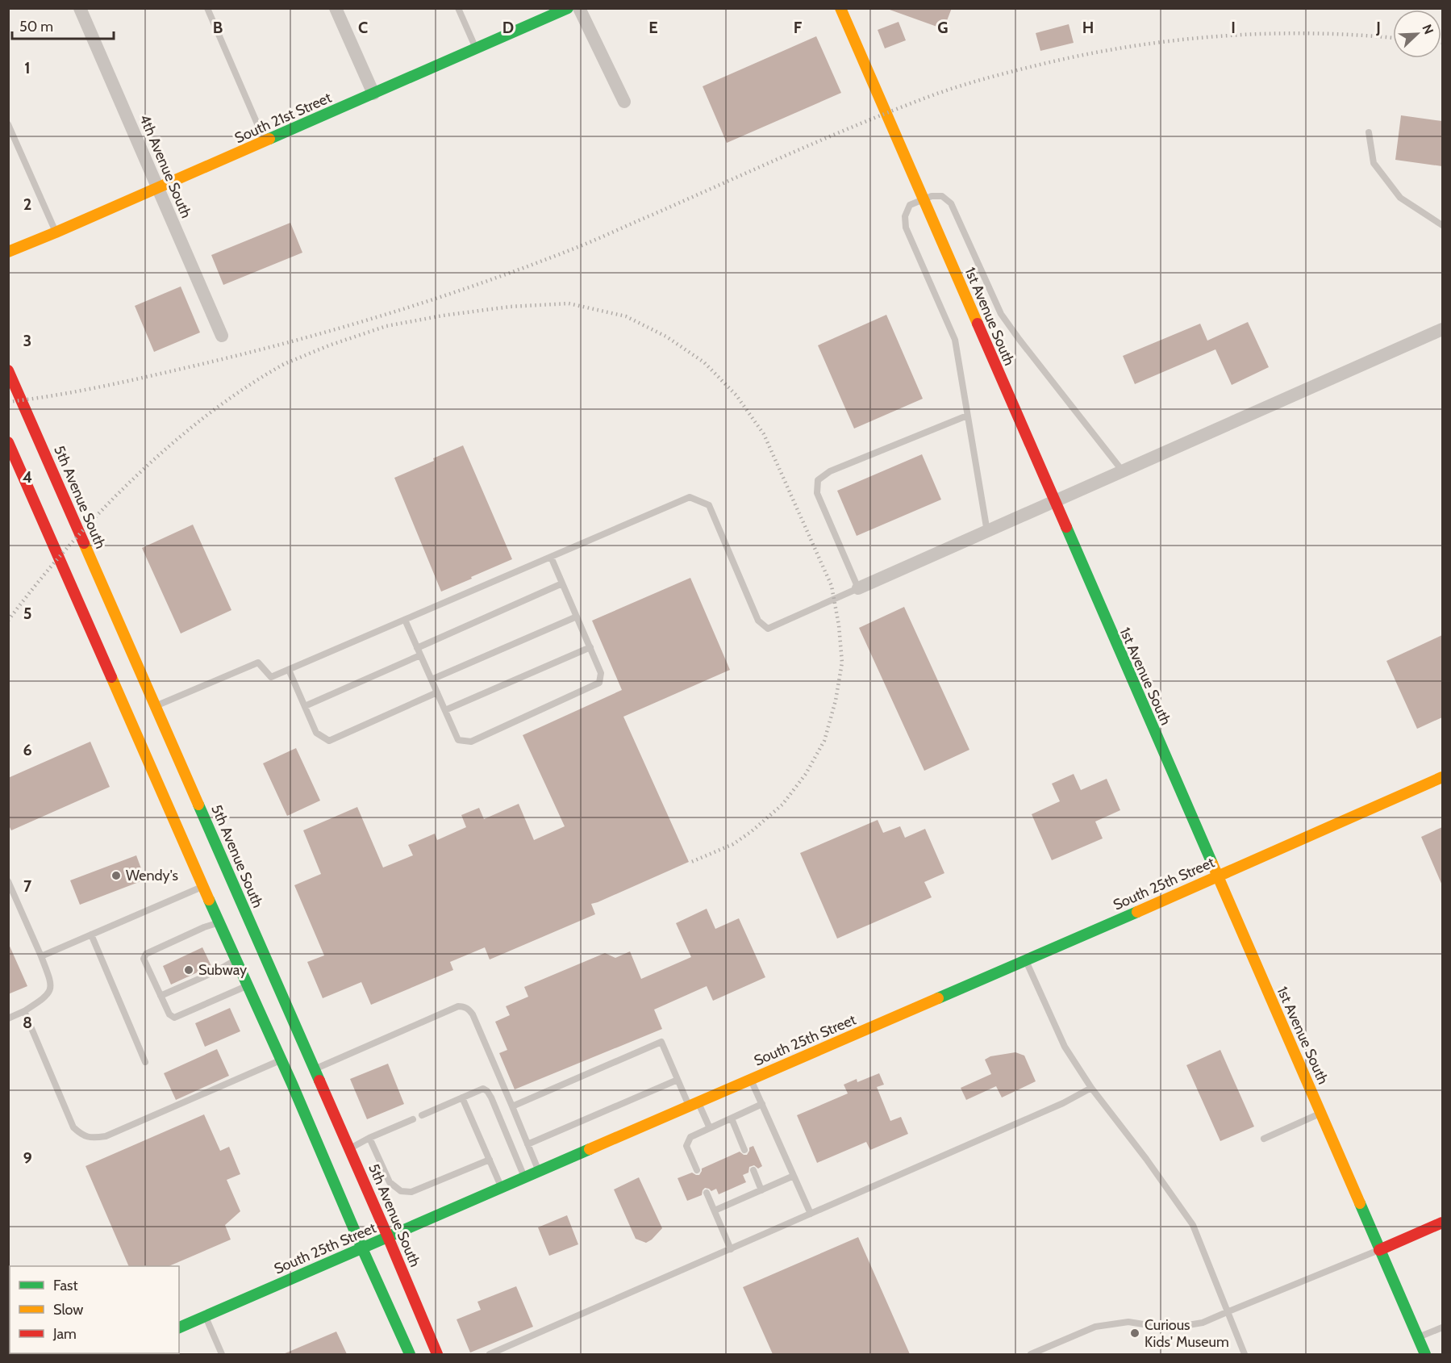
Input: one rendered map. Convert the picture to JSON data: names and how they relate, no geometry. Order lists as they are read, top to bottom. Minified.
{"streets":{"main road":["South 21st Street","1st Avenue South","5th Avenue South","South 25th Street"],"street":["4th Avenue South"]},"crossings":[["South 21st Street","4th Avenue South"],["1st Avenue South","South 25th Street"],["5th Avenue South","South 25th Street"]],"places":["Wendy's","Subway","Curious Kids' Museum"],"legend":["Fast","Slow","Jam"],"scale_bar":"50 m","north":"top right","grid":{"columns":["B","C","D","E","F","G","H","I","J"],"rows":["1","2","3","4","5","6","7","8","9"]}}
